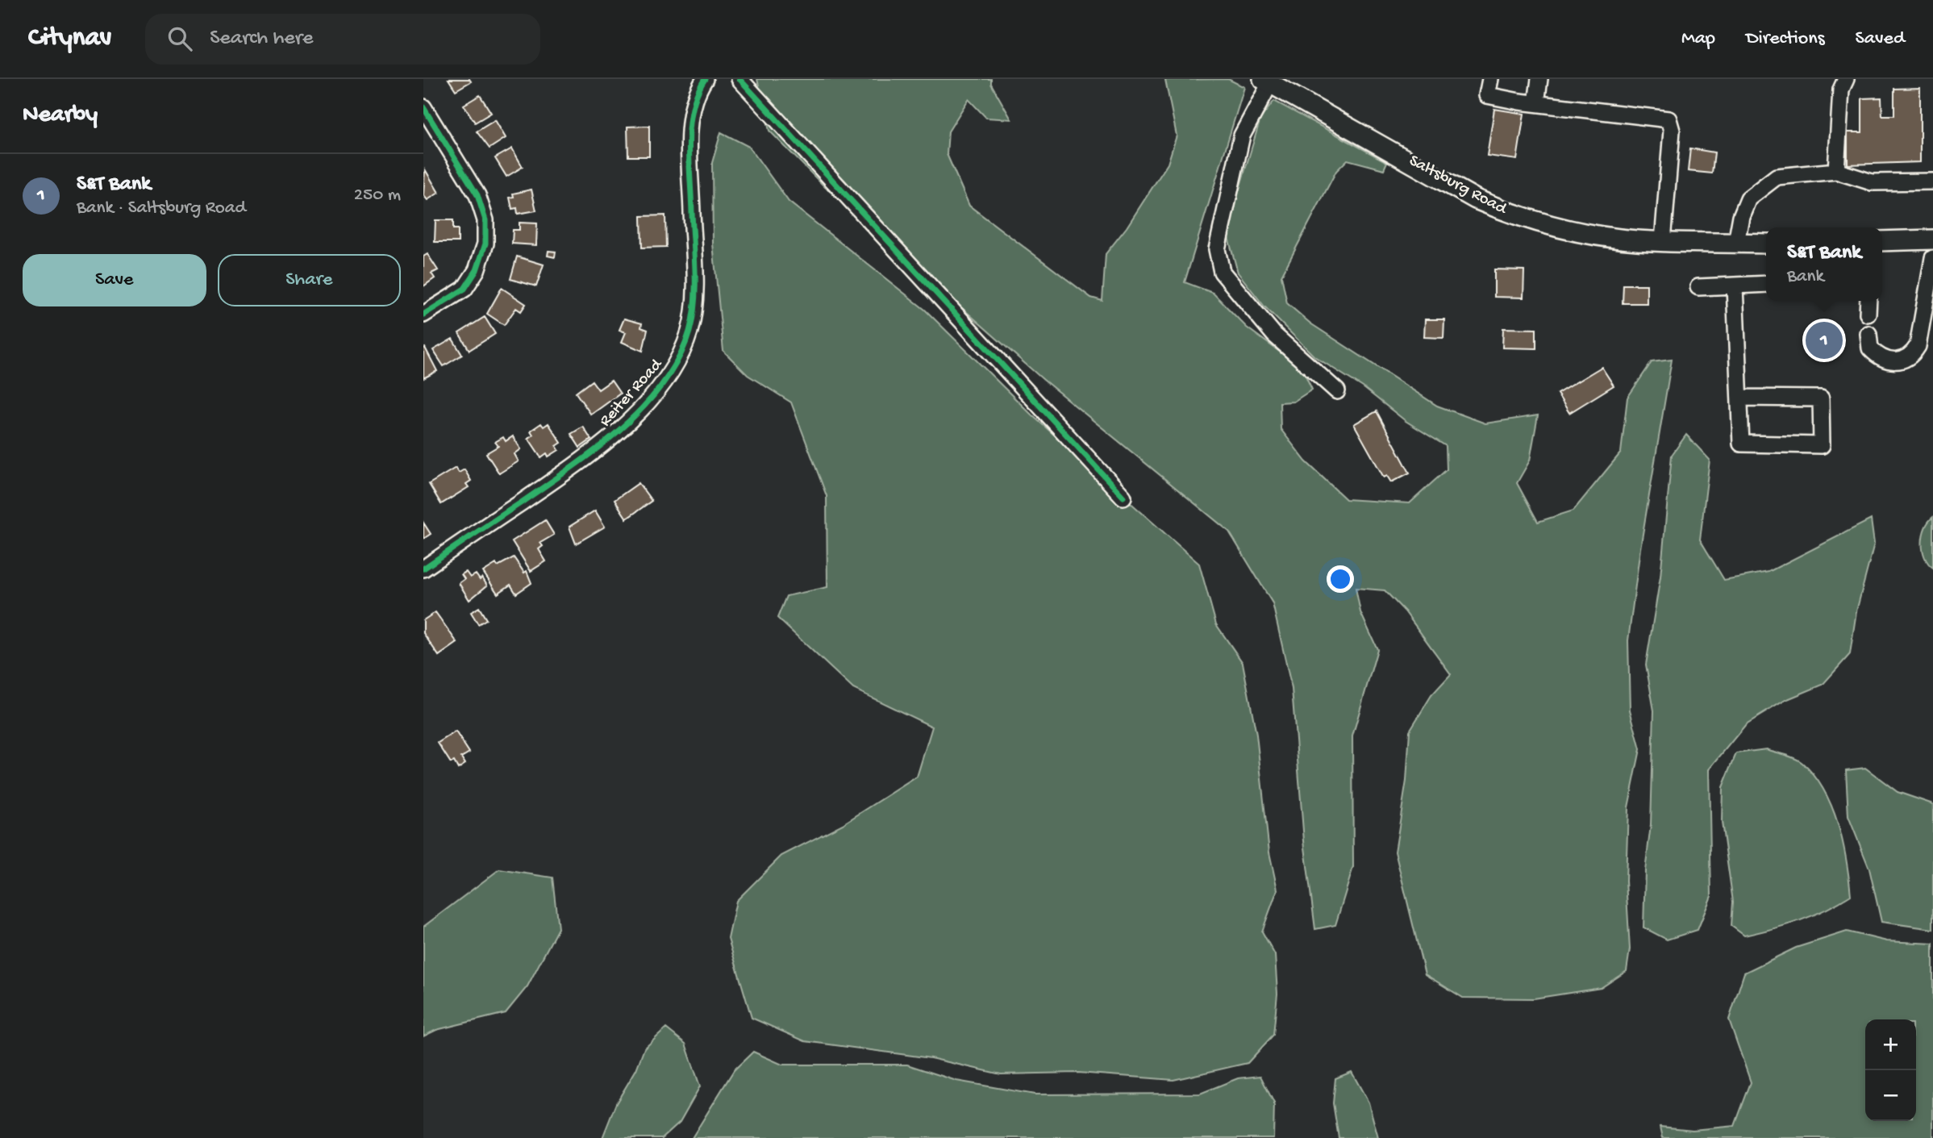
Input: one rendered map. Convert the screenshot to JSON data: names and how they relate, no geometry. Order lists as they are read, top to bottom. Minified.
{"streets":{"main road":["Saltsburg Road"],"street":["Reiter Road"]},"page":{"header":"Citynav","search":"Search here","nav":["Map","Directions","Saved"],"heading":"Nearby","list":[{"mark":"1","name":"S&T Bank","note":"Bank · Saltsburg Road","value":"250 m"}],"popup":["S&T Bank","Bank"],"buttons":["Save","Share"],"pins":"1","map_buttons":["+","−"]}}
